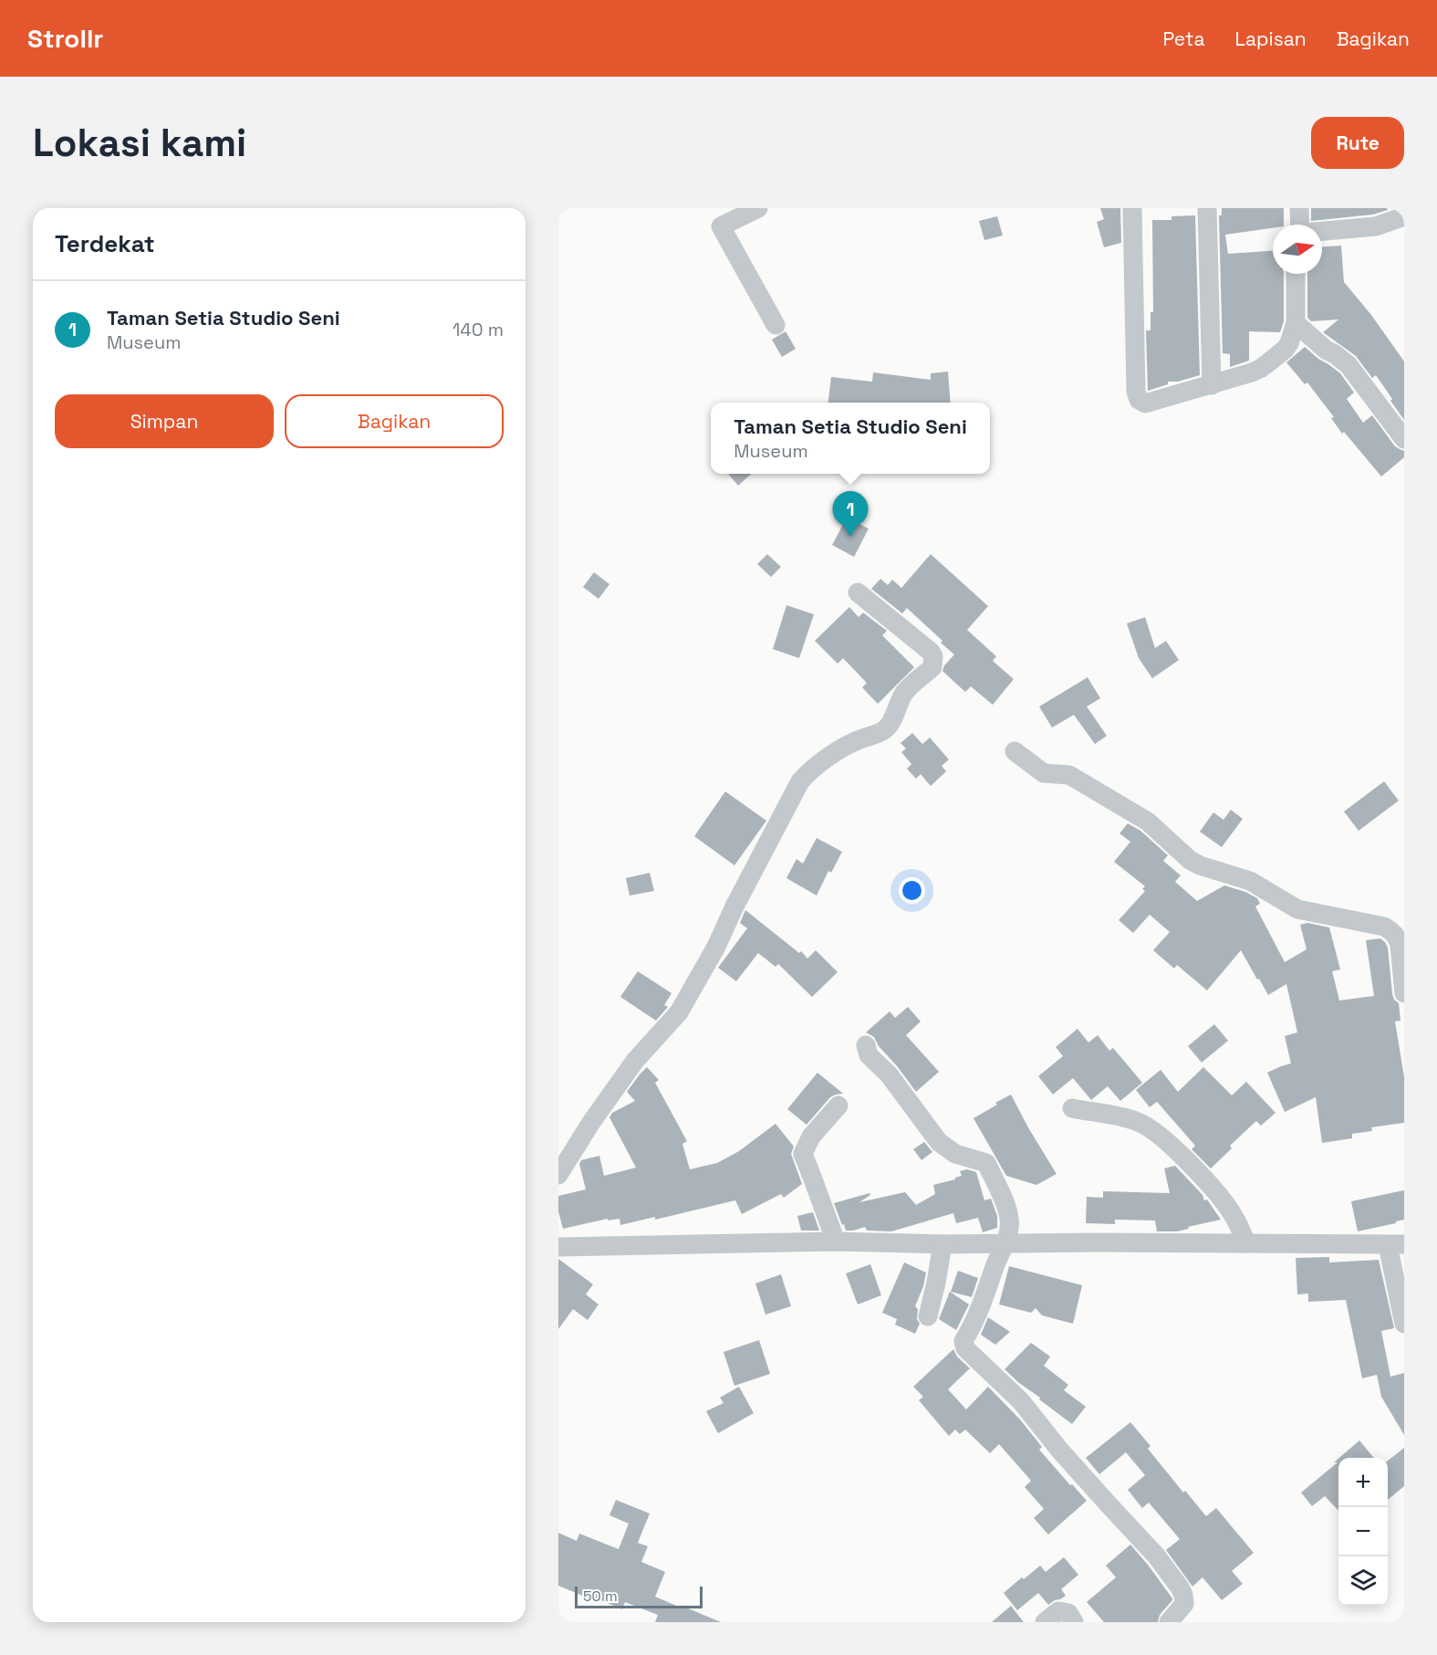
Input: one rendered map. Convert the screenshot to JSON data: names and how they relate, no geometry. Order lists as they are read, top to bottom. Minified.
{"scale_bar":"50 m","north":"right","page":{"header":"Strollr","nav":["Peta","Lapisan","Bagikan"],"buttons":["Rute",["Simpan","Bagikan"]],"title":"Lokasi kami","heading":"Terdekat","list":[{"mark":"1","name":"Taman Setia Studio Seni","note":"Museum","value":"140 m"}],"popup":["Taman Setia Studio Seni","Museum"],"pins":"1","map_buttons":["+","−"],"scale":"50 m"}}
